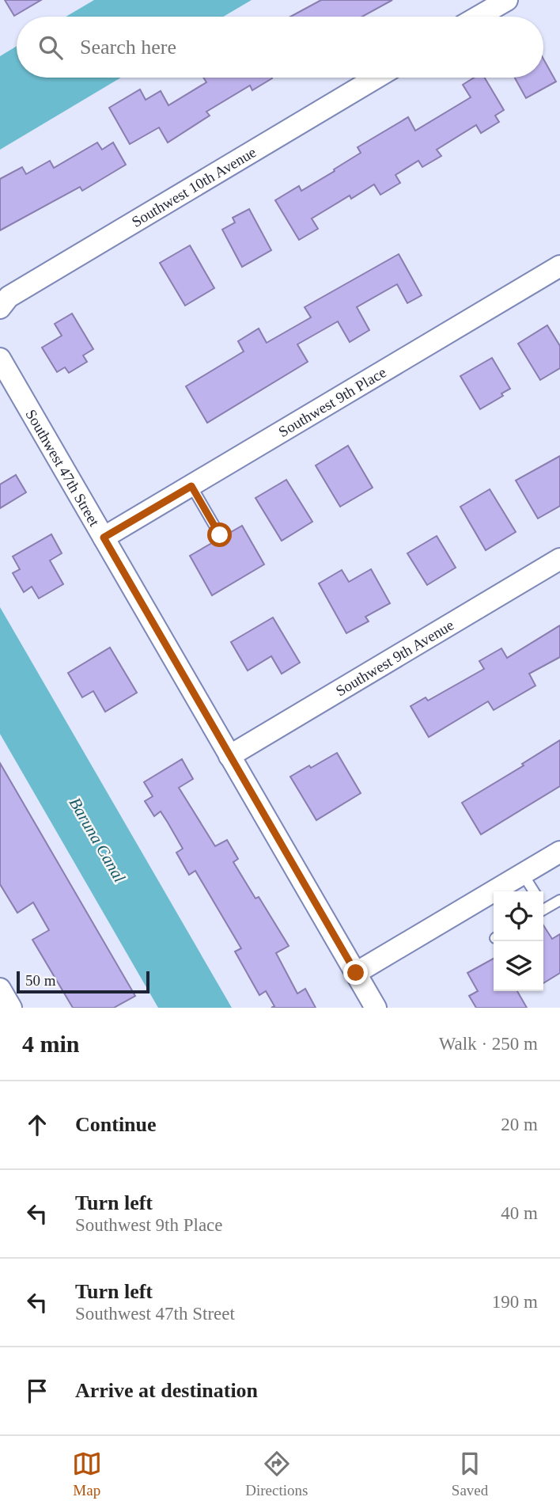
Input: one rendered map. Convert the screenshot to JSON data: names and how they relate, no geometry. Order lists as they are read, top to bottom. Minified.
{"streets":{"street":["Southwest 10th Avenue","Southwest 9th Place","Southwest 47th Street","Southwest 9th Avenue"]},"crossings":[["Southwest 9th Place","Southwest 47th Street"],["Southwest 47th Street","Southwest 9th Avenue"]],"water":["Baruna Canal"],"scale_bar":"50 m","page":{"search":"Search here","scale":"50 m","heading":["4 min","Walk · 250 m"],"list":[["Continue","20 m"],["Turn left","Southwest 9th Place","40 m"],["Turn left","Southwest 47th Street","190 m"],"Arrive at destination"],"nav":["Map","Directions","Saved"]}}
